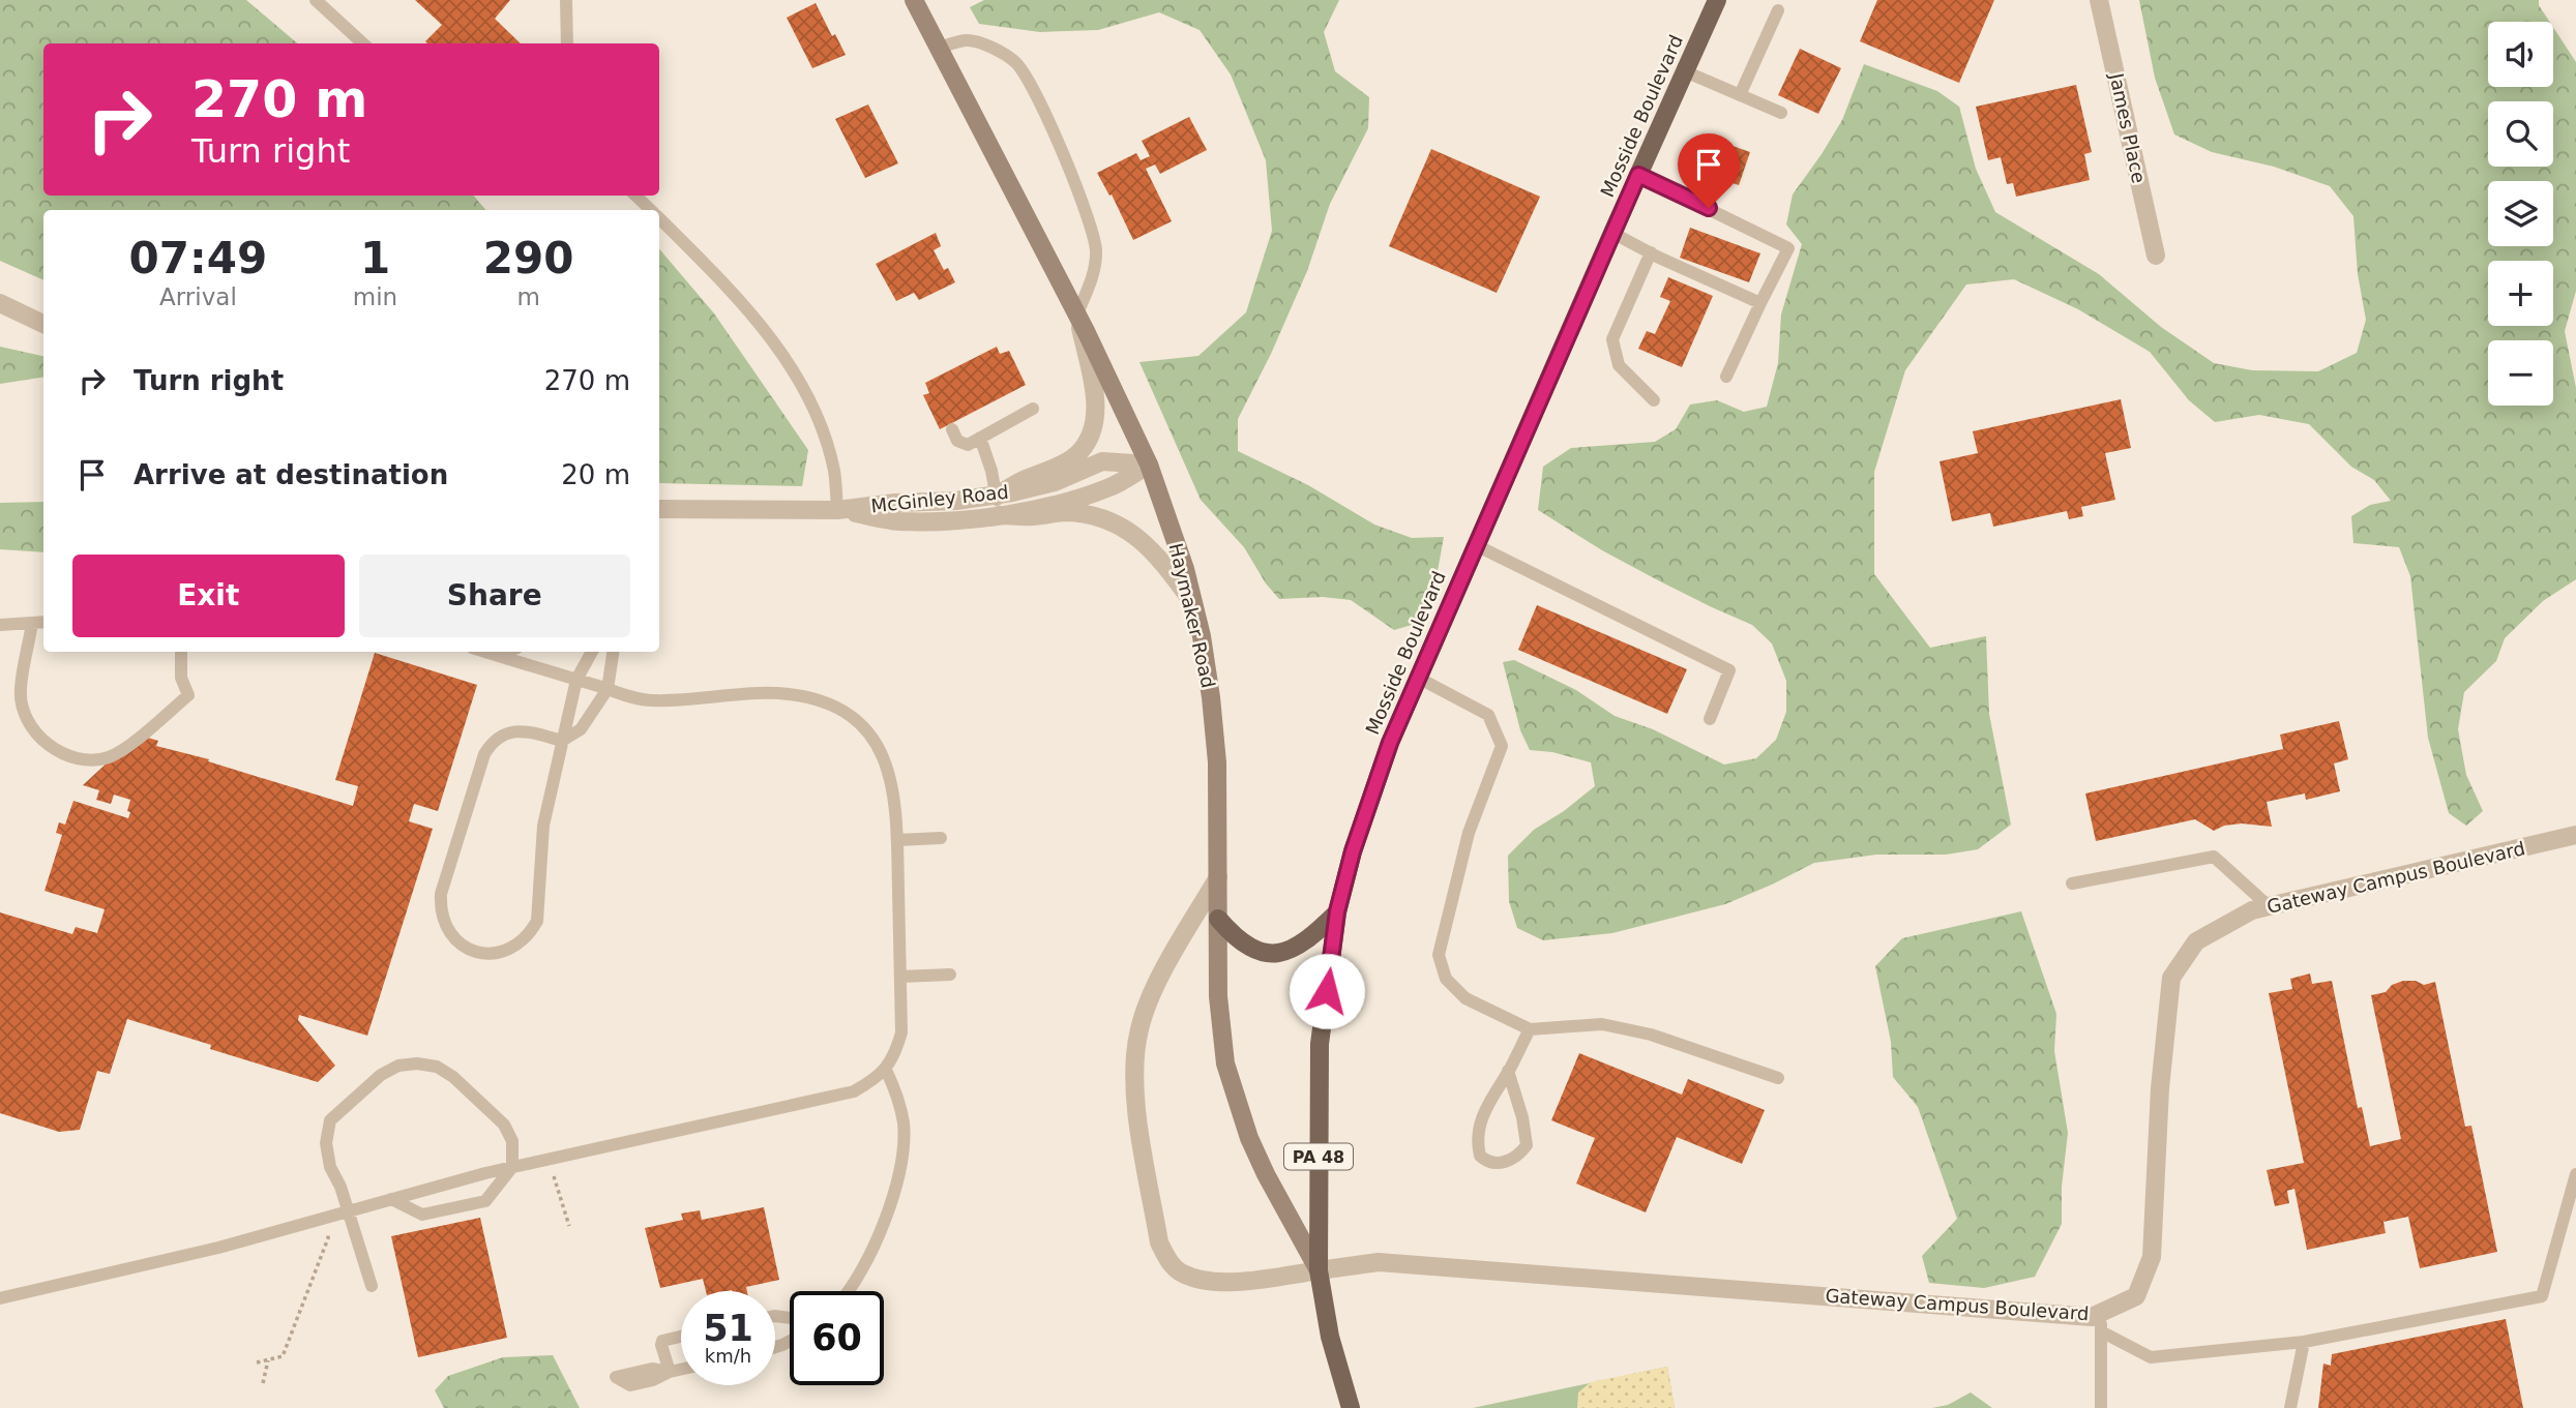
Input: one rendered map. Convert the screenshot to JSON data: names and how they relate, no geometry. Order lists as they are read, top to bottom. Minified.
{"streets":{"main road":["Mosside Boulevard","Haymaker Road","PA 48"],"street":["James Place","McGinley Road","Gateway Campus Boulevard"]},"crossings":[["Mosside Boulevard","Haymaker Road"],["Mosside Boulevard","Gateway Campus Boulevard"],["McGinley Road","Haymaker Road"],["Haymaker Road","Gateway Campus Boulevard"]],"page":{"map_buttons":["+","−"],"turn":["270 m","Turn right"],"eta":["07:49","Arrival","1","min","290","m"],"list":[{"name":"Turn right","value":"270 m"},{"name":"Arrive at destination","value":"20 m"}],"buttons":["Exit","Share"],"speed":"51 km/h","limit":"60"}}
